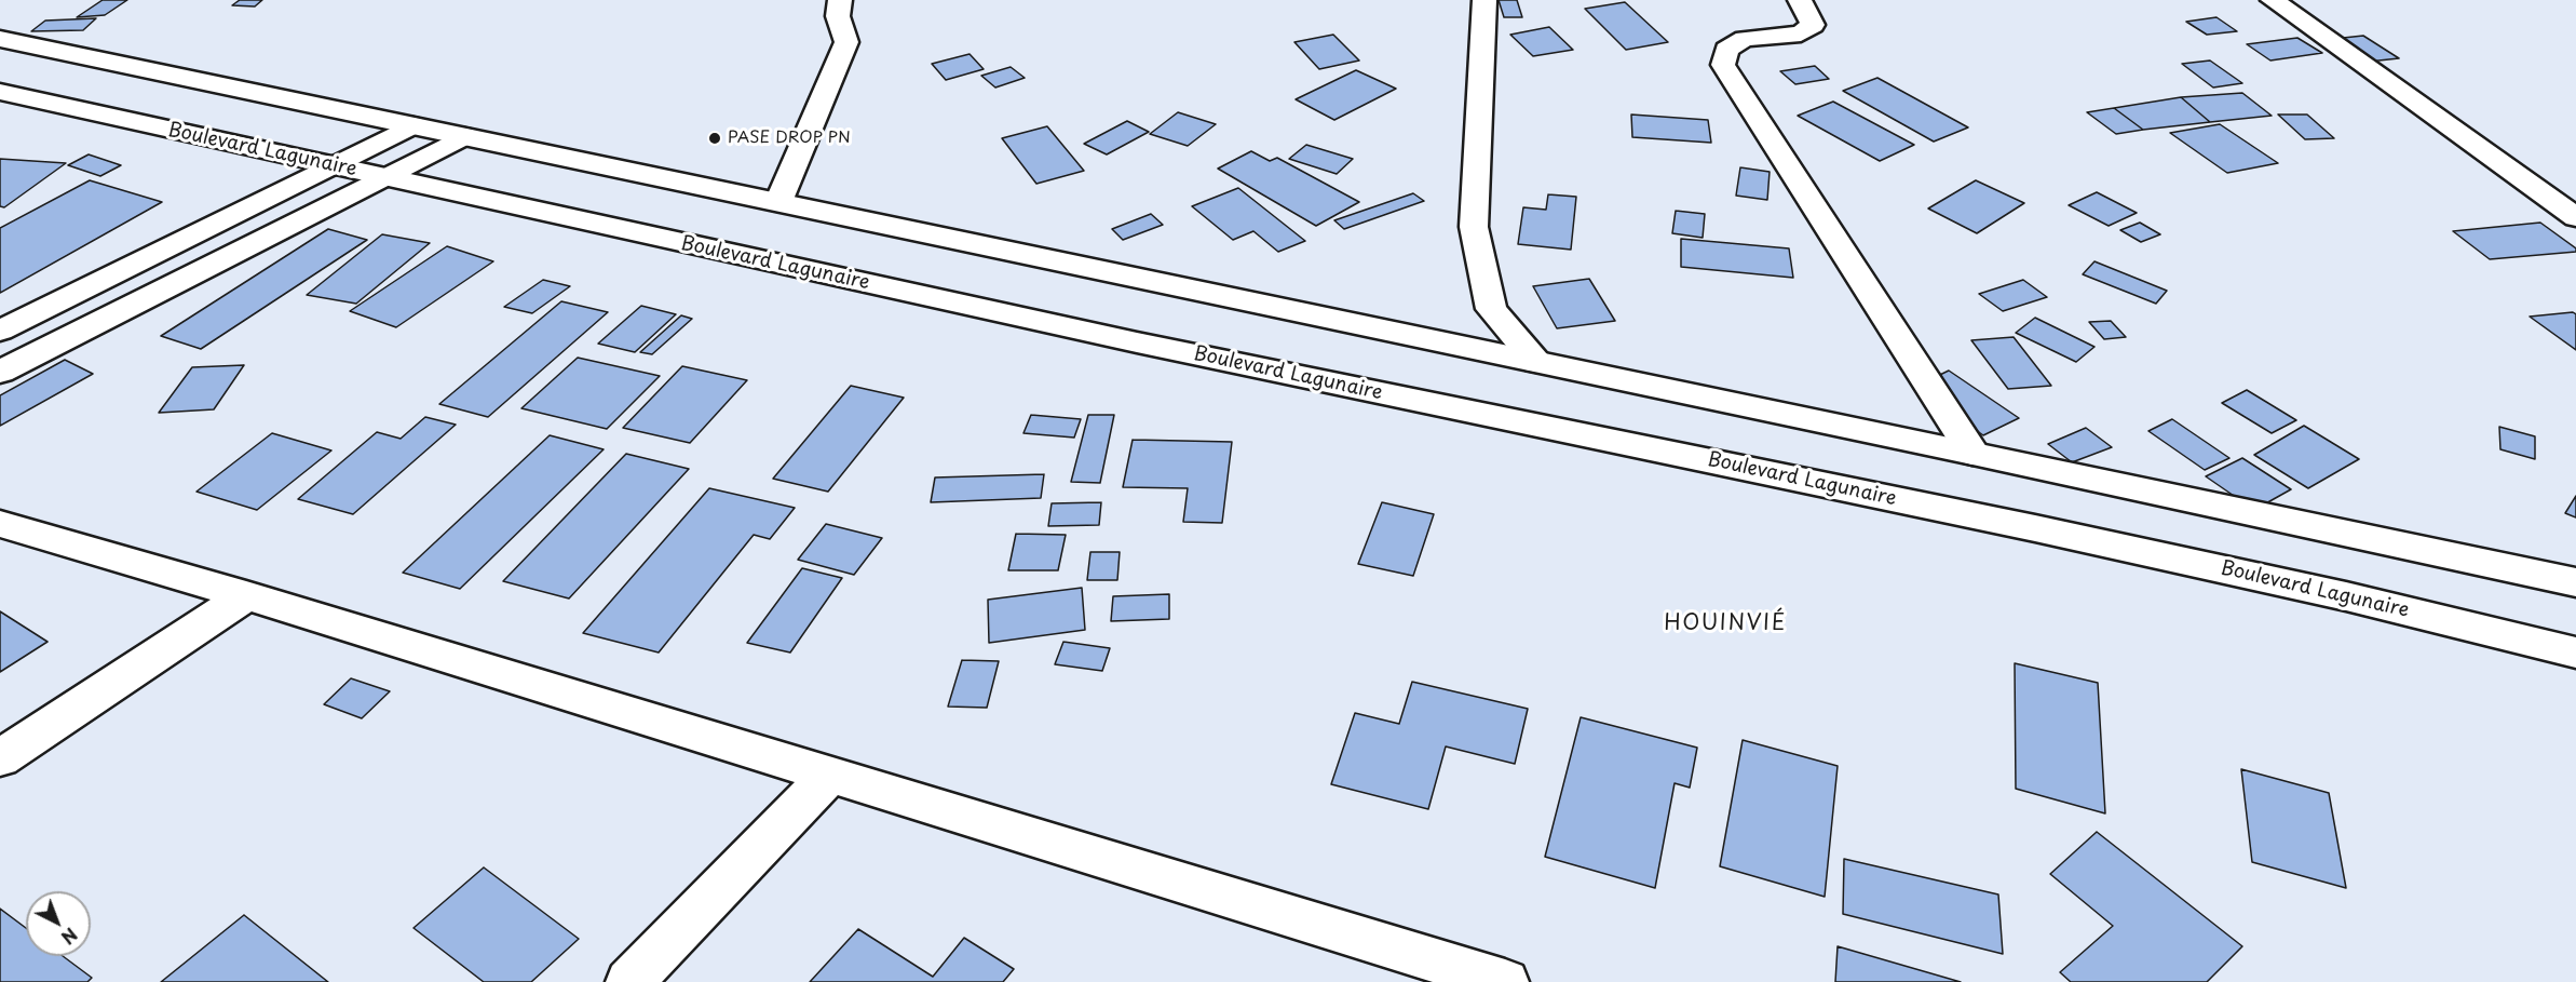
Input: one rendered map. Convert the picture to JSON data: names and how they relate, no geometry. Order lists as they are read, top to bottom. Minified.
{"streets":{"main road":["Boulevard Lagunaire"]},"districts":["HOUINVIÉ"],"places":["PASE DROP PN"],"north":"bottom right"}
